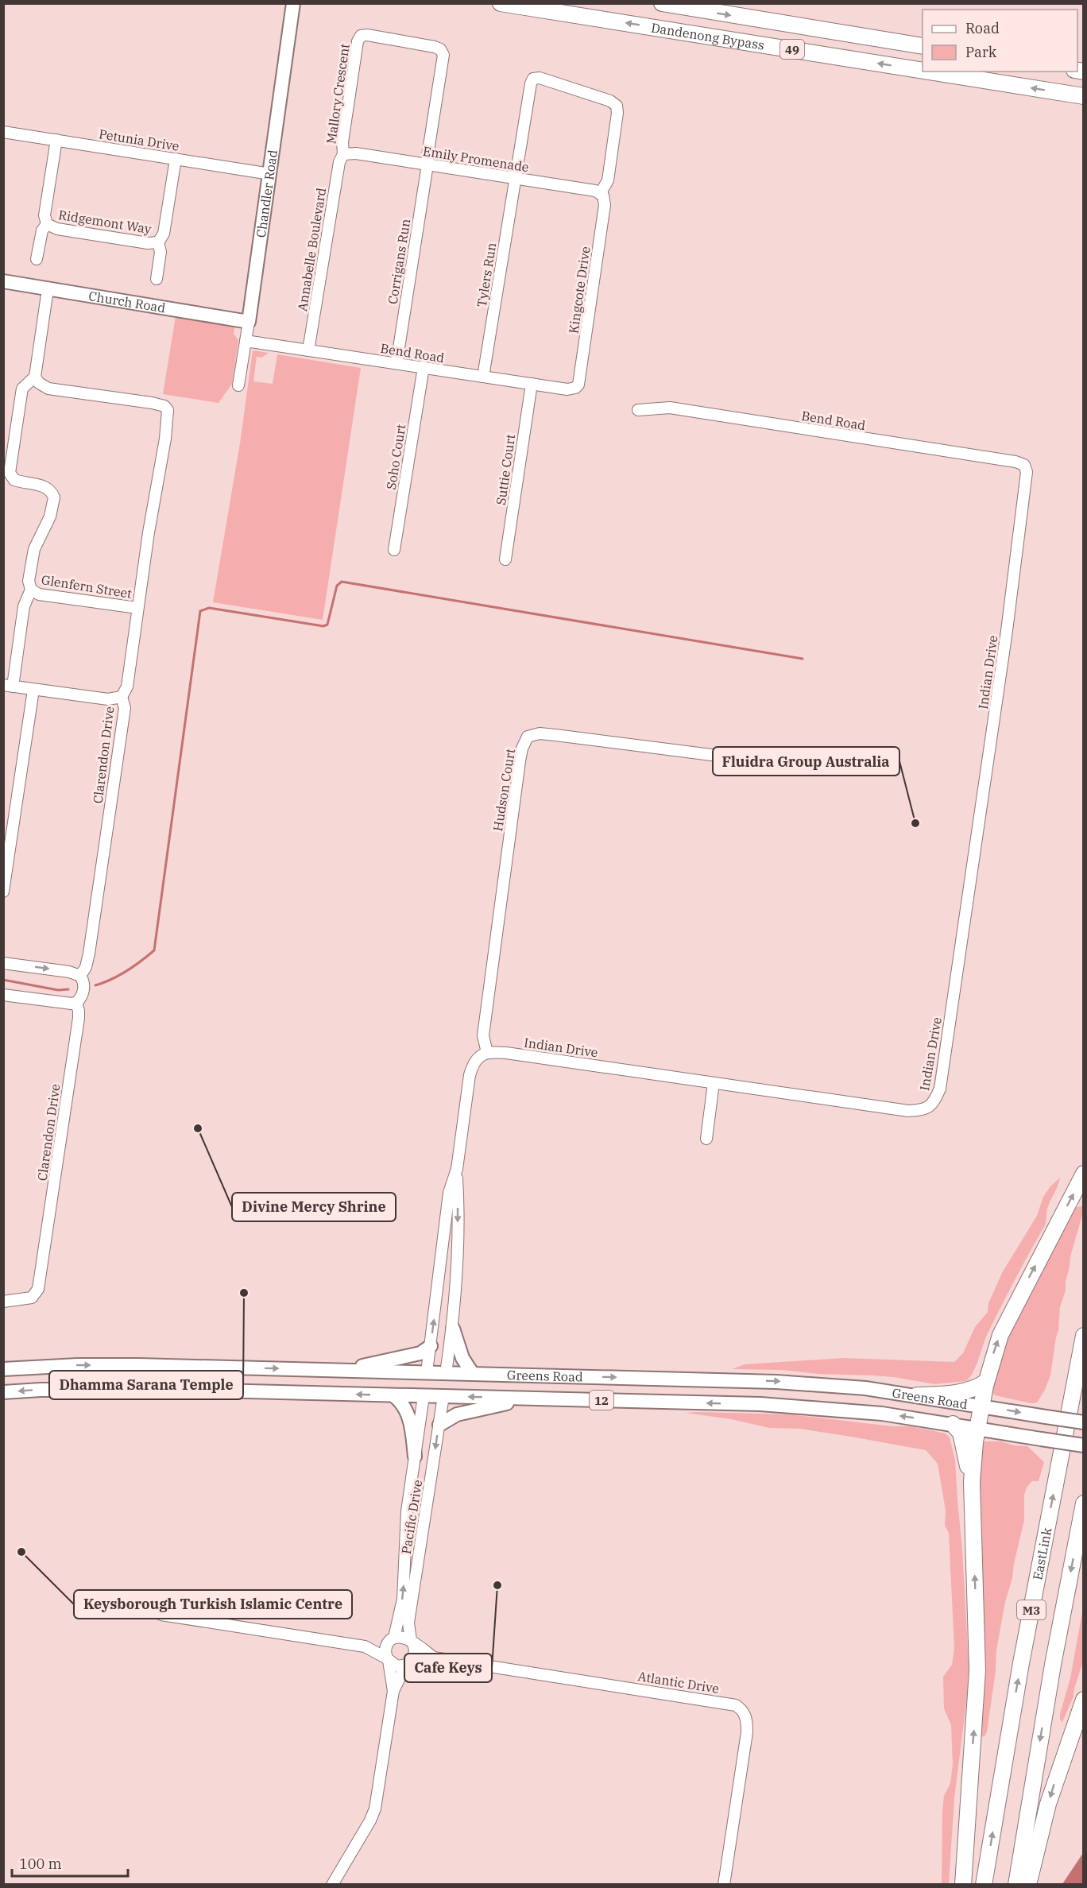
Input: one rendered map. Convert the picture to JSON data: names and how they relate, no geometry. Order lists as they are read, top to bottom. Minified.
{"streets":{"highway":["Dandenong Bypass","49","EastLink","M3"],"main road":["Chandler Road","Church Road","Greens Road","12"],"street":["Mallory Crescent","Petunia Drive","Emily Promenade","Ridgemont Way","Annabelle Boulevard","Corrigans Run","Tylers Run","Kingcote Drive","Bend Road","Soho Court","Suttie Court","Glenfern Street","Indian Drive","Clarendon Drive","Hudson Court","Pacific Drive","Atlantic Drive"]},"crossings":[["Mallory Crescent","Emily Promenade"],["Mallory Crescent","Annabelle Boulevard"],["Mallory Crescent","Corrigans Run"],["Petunia Drive","Chandler Road"],["Emily Promenade","Annabelle Boulevard"],["Emily Promenade","Corrigans Run"],["Emily Promenade","Tylers Run"],["Emily Promenade","Kingcote Drive"],["Chandler Road","Church Road"],["Chandler Road","Bend Road"],["Annabelle Boulevard","Bend Road"],["Corrigans Run","Bend Road"],["Tylers Run","Kingcote Drive"],["Tylers Run","Bend Road"],["Kingcote Drive","Bend Road"],["Bend Road","Soho Court"],["Bend Road","Suttie Court"],["Bend Road","Indian Drive"],["Glenfern Street","Clarendon Drive"],["Indian Drive","Hudson Court"],["Greens Road","Pacific Drive"],["Pacific Drive","Atlantic Drive"]],"places":["Fluidra Group Australia","Divine Mercy Shrine","Dhamma Sarana Temple","Keysborough Turkish Islamic Centre","Cafe Keys"],"legend":["Road","Park"],"scale_bar":"100 m"}
